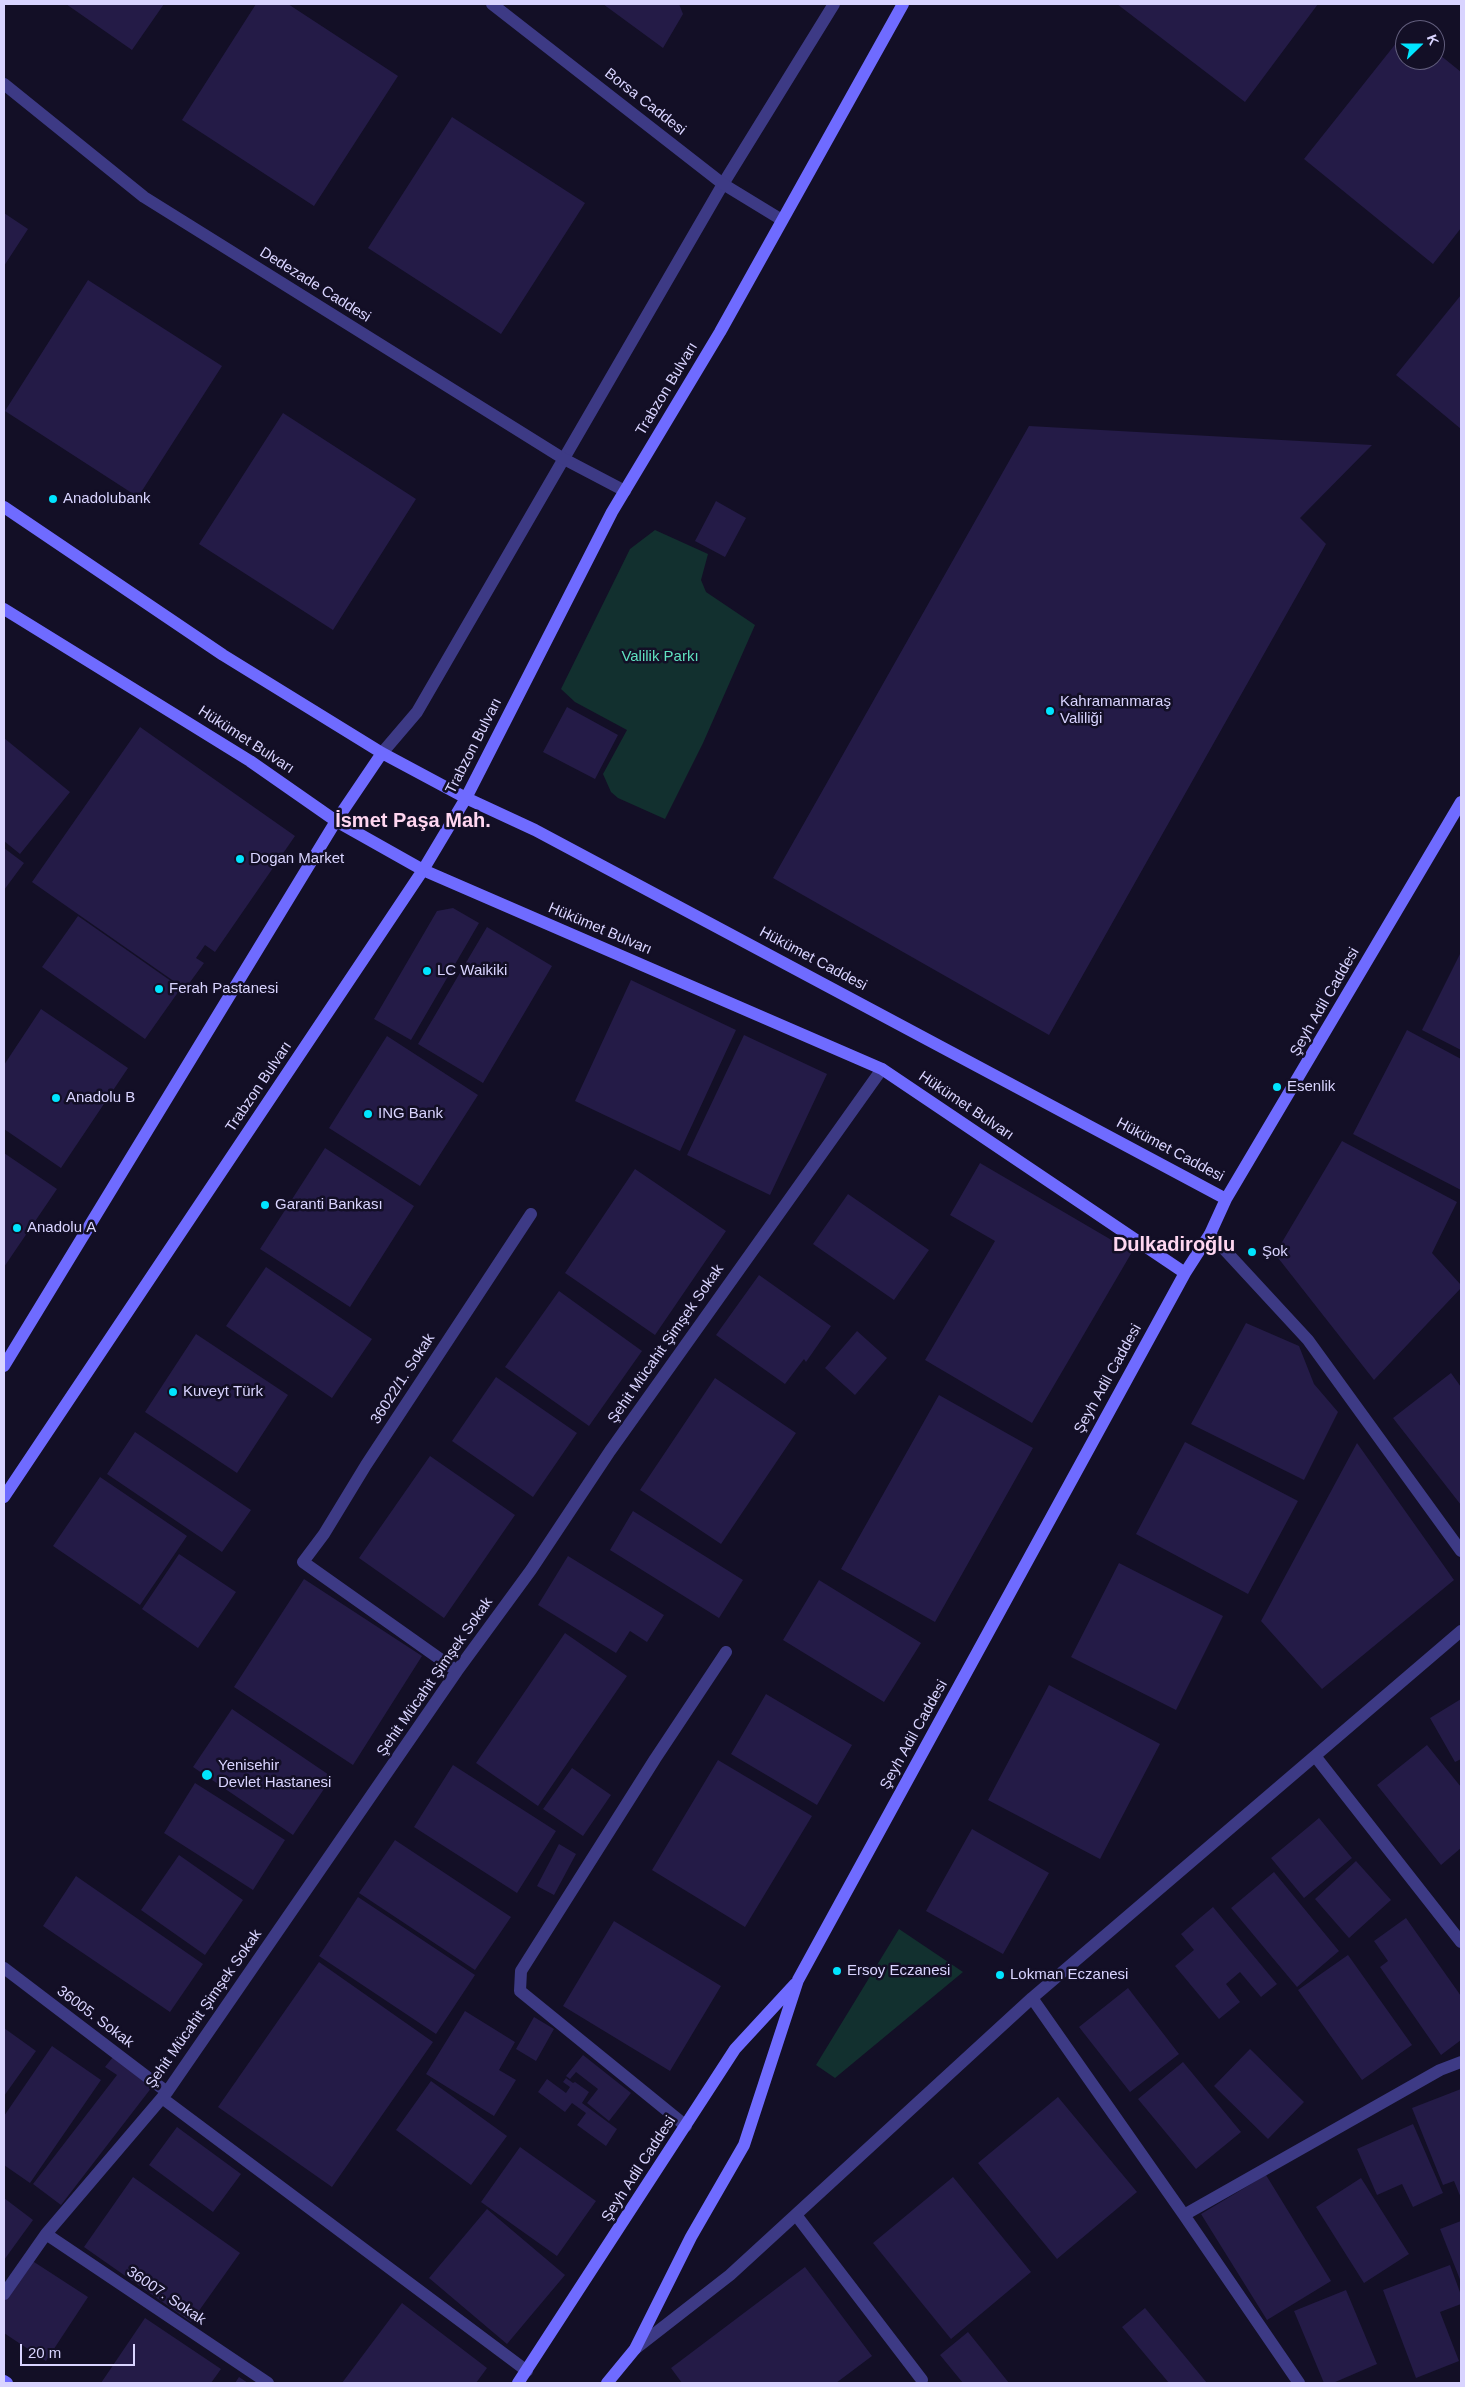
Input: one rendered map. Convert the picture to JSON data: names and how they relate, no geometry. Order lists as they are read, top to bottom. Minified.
{"streets":{"main road":["Trabzon Bulvarı","Hükümet Bulvarı","Hükümet Caddesi","Şeyh Adil Caddesi"],"street":["Borsa Caddesi","Dedezade Caddesi","Şehit Mücahit Şimşek Sokak","36022/1. Sokak","36005. Sokak","36007. Sokak"]},"crossings":[["Borsa Caddesi","Trabzon Bulvarı"],["Dedezade Caddesi","Trabzon Bulvarı"],["Trabzon Bulvarı","Hükümet Bulvarı"],["Trabzon Bulvarı","Hükümet Caddesi"],["Hükümet Bulvarı","Şeyh Adil Caddesi"],["Hükümet Bulvarı","Şehit Mücahit Şimşek Sokak"],["Hükümet Caddesi","Şeyh Adil Caddesi"],["Şeyh Adil Caddesi","36005. Sokak"],["Şehit Mücahit Şimşek Sokak","36022/1. Sokak"],["Şehit Mücahit Şimşek Sokak","36005. Sokak"],["Şehit Mücahit Şimşek Sokak","36007. Sokak"]],"districts":["İsmet Paşa Mah.","Dulkadiroğlu"],"parks":["Valilik Parkı"],"places":["Anadolubank","Kahramanmaraş Valiliği","Dogan Market","LC Waikiki","Ferah Pastanesi","Esenlik","Anadolu B","ING Bank","Garanti Bankası","Anadolu A","Şok","Kuveyt Türk","Yenisehir Devlet Hastanesi","Ersoy Eczanesi","Lokman Eczanesi"],"scale_bar":"20 m","north":"right"}
